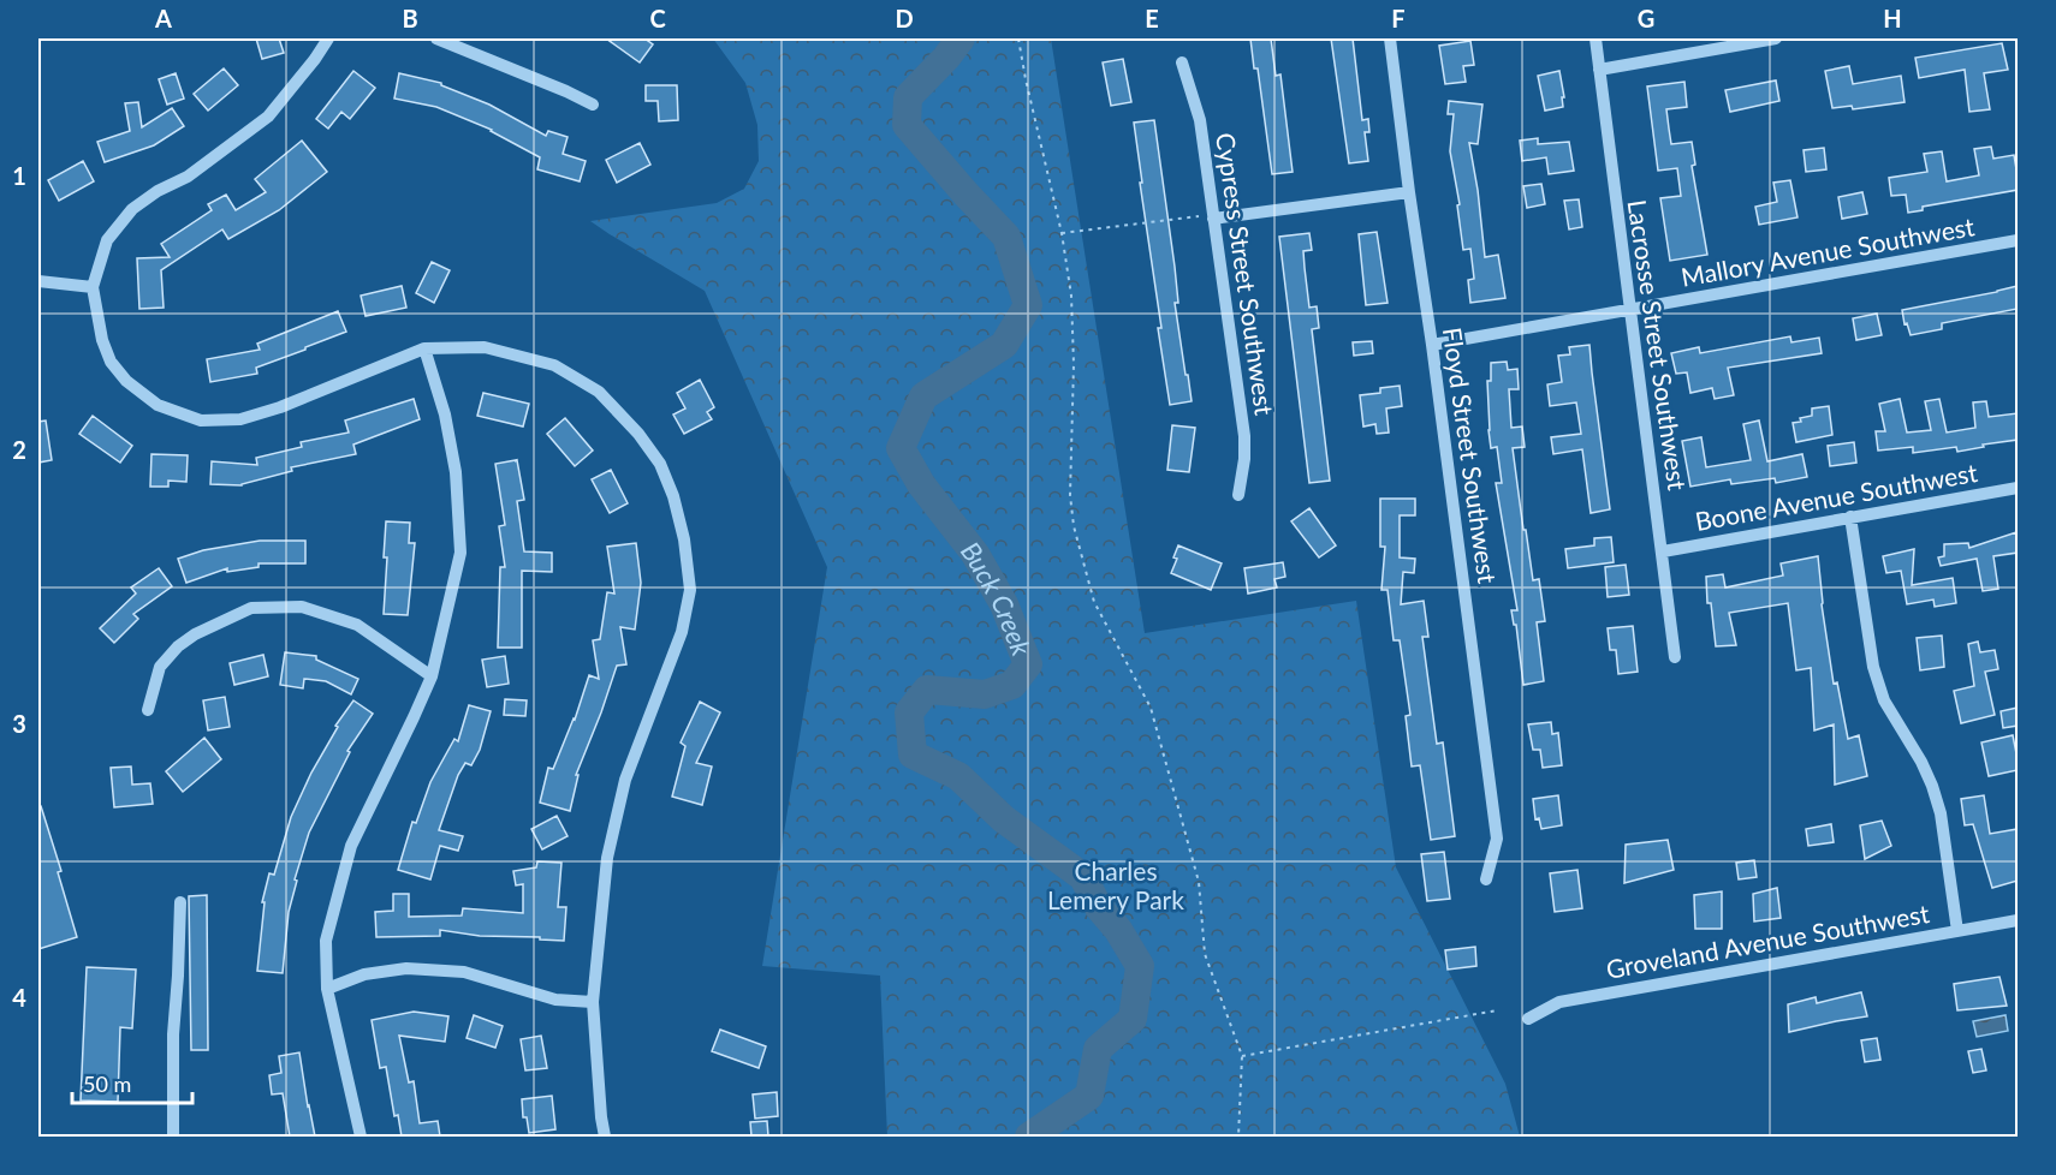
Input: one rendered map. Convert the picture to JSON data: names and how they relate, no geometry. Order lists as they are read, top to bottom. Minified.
{"streets":{"street":["Mallory Avenue Southwest","Cypress Street Southwest","Lacrosse Street Southwest","Floyd Street Southwest","Boone Avenue Southwest","Groveland Avenue Southwest"]},"crossings":[["Mallory Avenue Southwest","Lacrosse Street Southwest"],["Mallory Avenue Southwest","Floyd Street Southwest"],["Lacrosse Street Southwest","Boone Avenue Southwest"]],"water":["Buck Creek"],"parks":["Charles Lemery Park"],"scale_bar":"50 m","grid":{"columns":["A","B","C","D","E","F","G","H"],"rows":["1","2","3","4"]}}
